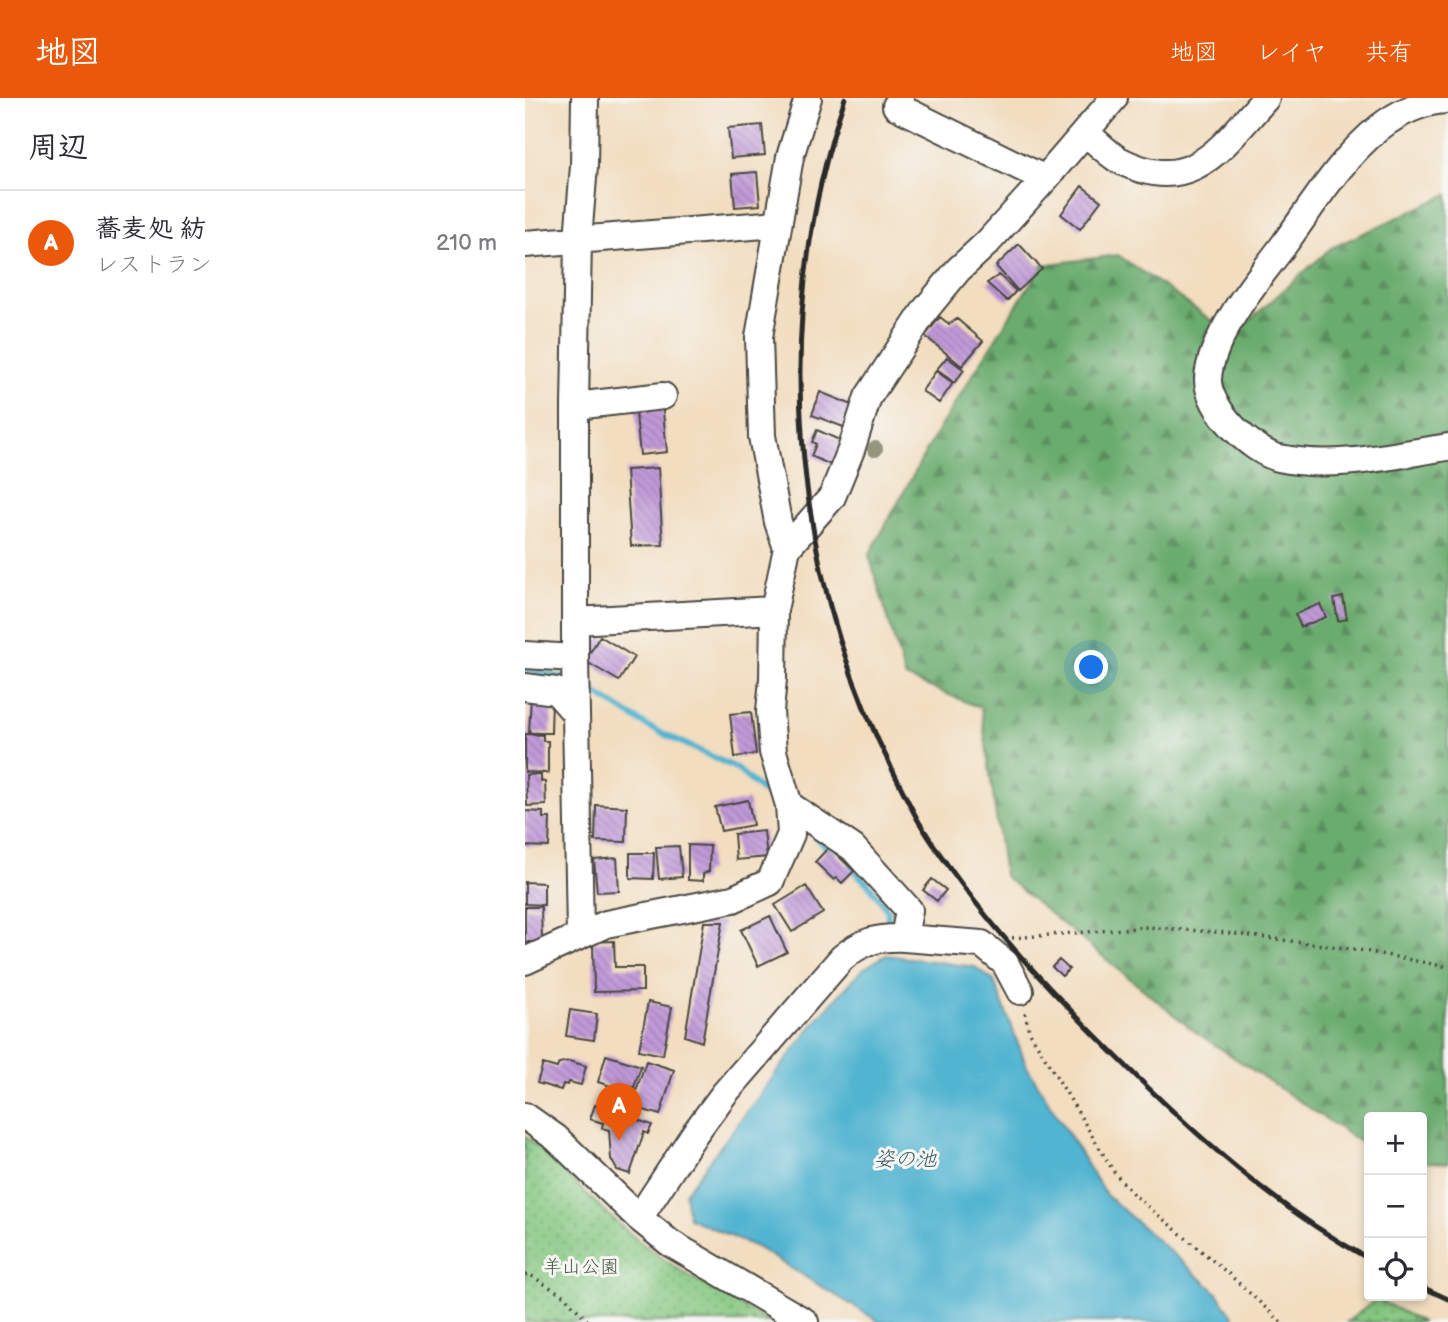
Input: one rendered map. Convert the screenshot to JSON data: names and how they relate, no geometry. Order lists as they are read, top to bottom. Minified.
{"water":["姿の池"],"parks":["羊山公園"],"page":{"header":"地図","nav":["地図","レイヤ","共有"],"heading":"周辺","list":[{"mark":"A","name":"蕎麦処 紡","note":"レストラン","value":"210 m"}],"pins":"A","map_buttons":["+","−"]}}
